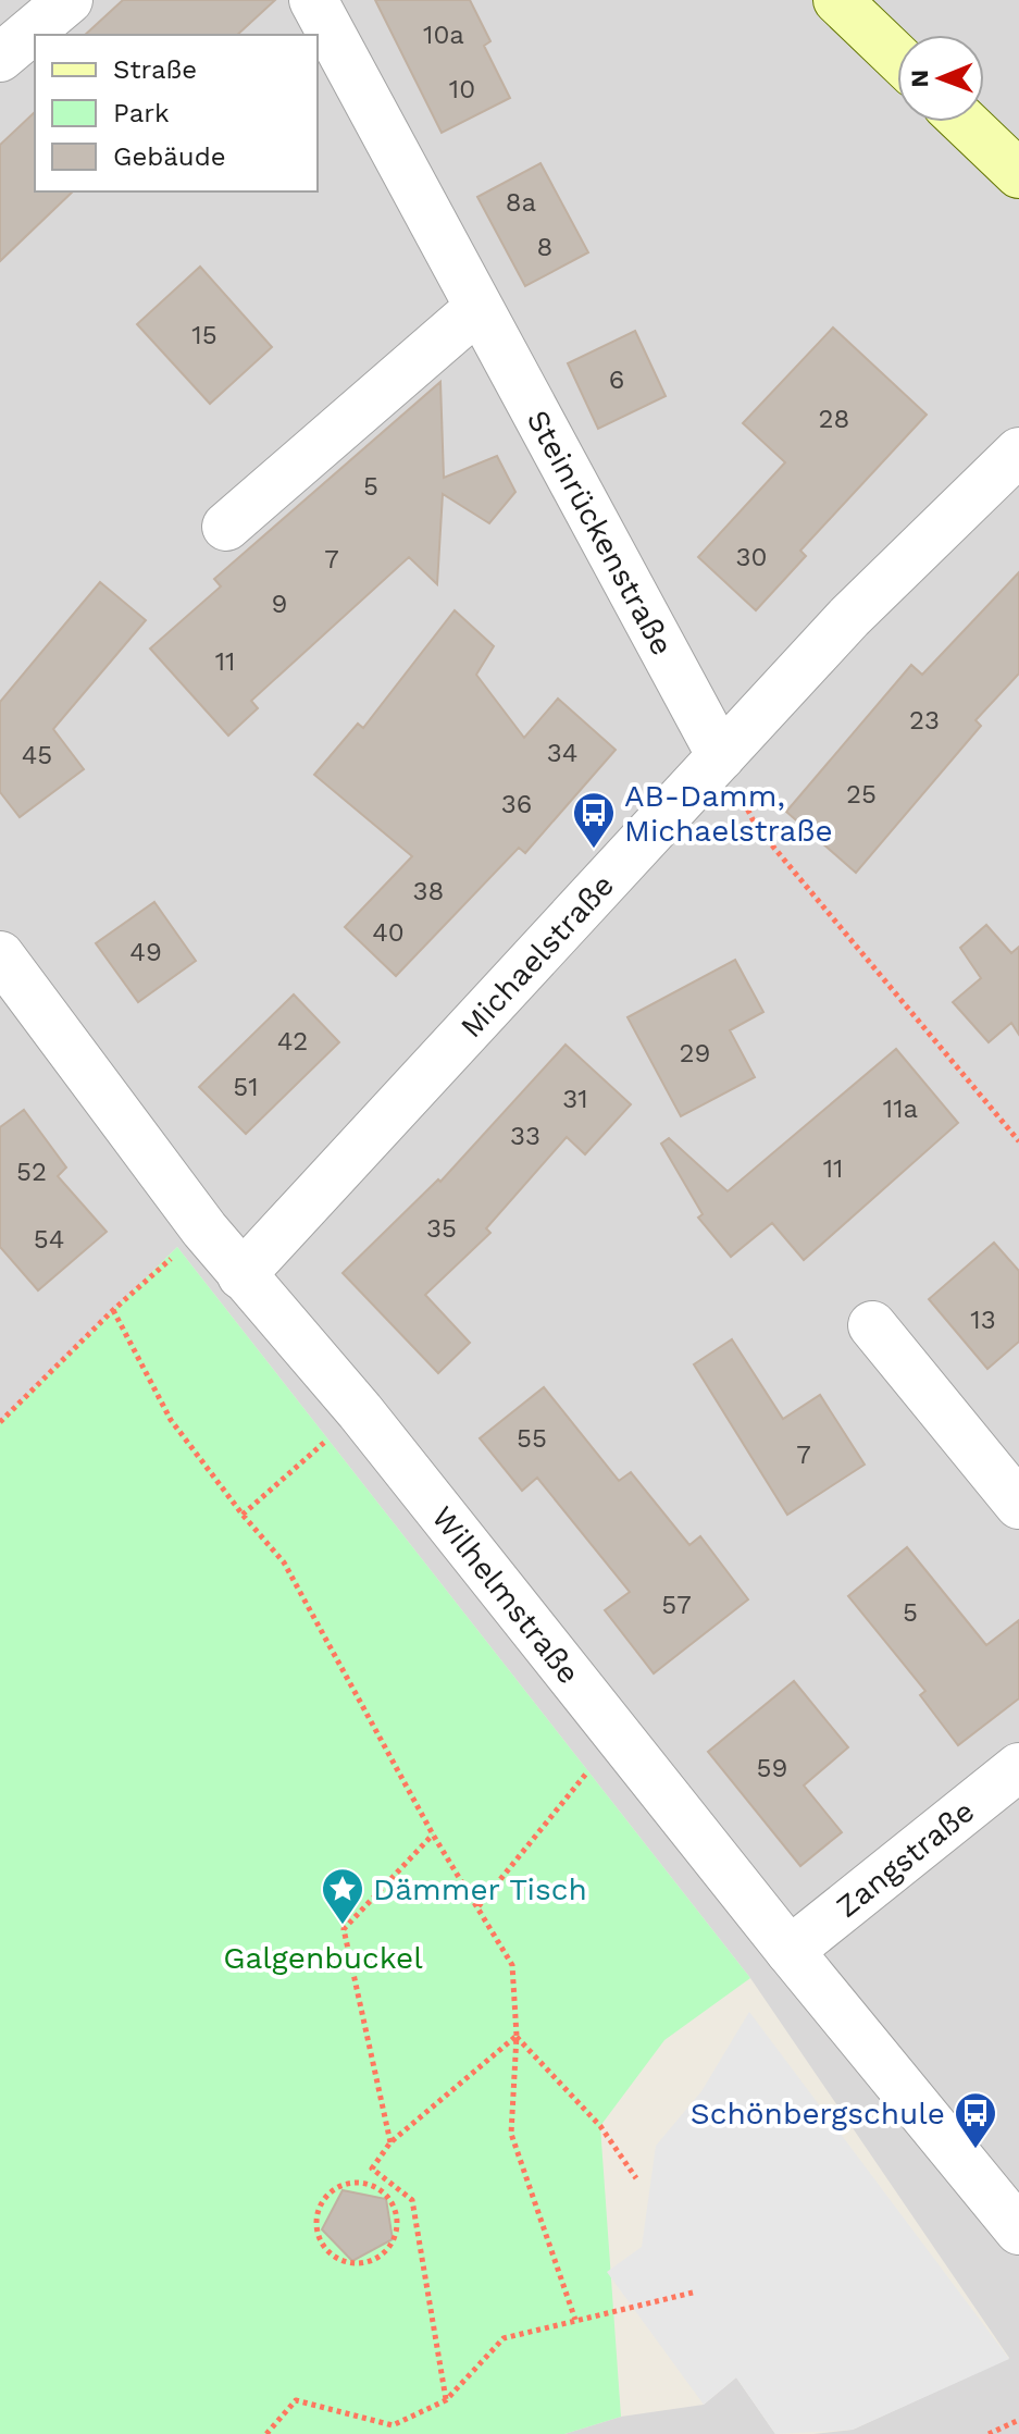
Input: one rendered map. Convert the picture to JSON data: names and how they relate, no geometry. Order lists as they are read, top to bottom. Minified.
{"streets":{"street":["Steinrückenstraße","Michaelstraße","Wilhelmstraße","Zangstraße"]},"crossings":[["Steinrückenstraße","Michaelstraße"],["Michaelstraße","Wilhelmstraße"],["Wilhelmstraße","Zangstraße"]],"parks":["Galgenbuckel"],"places":{"bus stop":["AB-Damm, Michaelstraße","Schönbergschule"],"place":["Dämmer Tisch"]},"house_numbers":["10a","10","8a","8","15","6","28","5","30","7","9","11","23","34","45","25","36","38","40","49","42","29","51","31","11a","33","11","52","35","54","13","55","7","57","5","59"],"legend":["Straße","Park","Gebäude"],"north":"left"}
